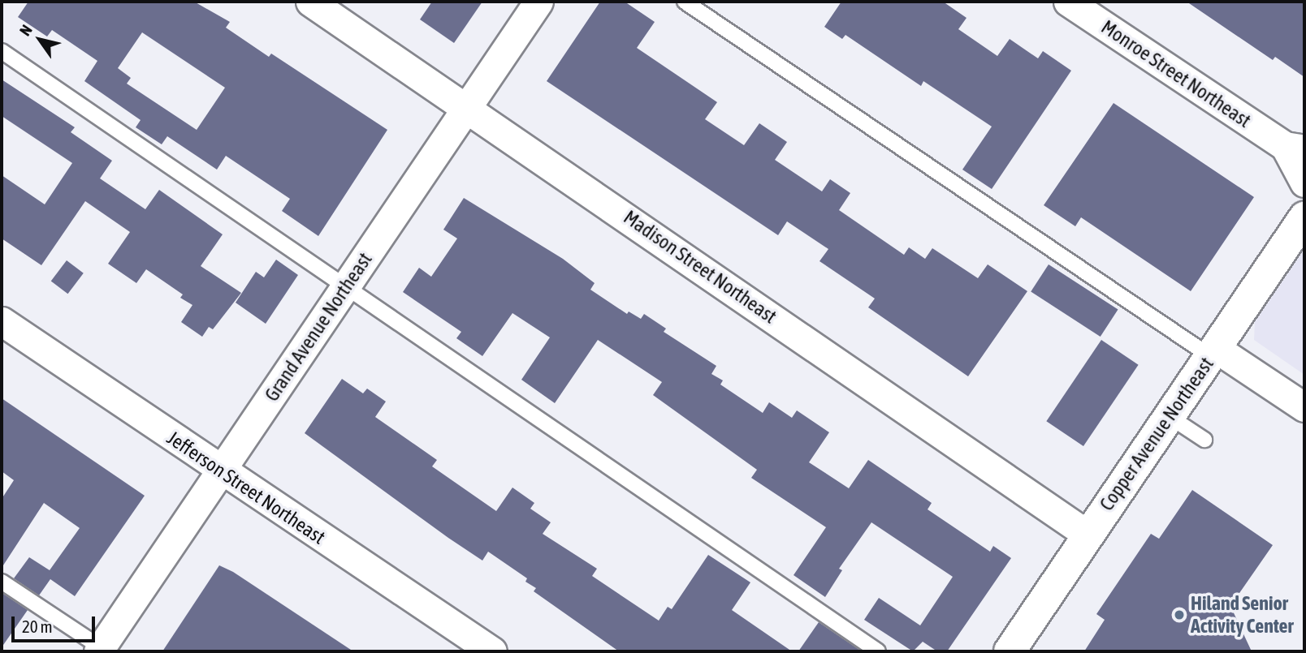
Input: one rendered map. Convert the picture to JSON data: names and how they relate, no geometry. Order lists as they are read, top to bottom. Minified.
{"streets":{"street":["Monroe Street Northeast","Madison Street Northeast","Grand Avenue Northeast","Copper Avenue Northeast","Jefferson Street Northeast"]},"crossings":[["Madison Street Northeast","Grand Avenue Northeast"],["Madison Street Northeast","Copper Avenue Northeast"],["Grand Avenue Northeast","Jefferson Street Northeast"]],"places":["Hiland Senior Activity Center"],"scale_bar":"20 m","north":"top left"}
